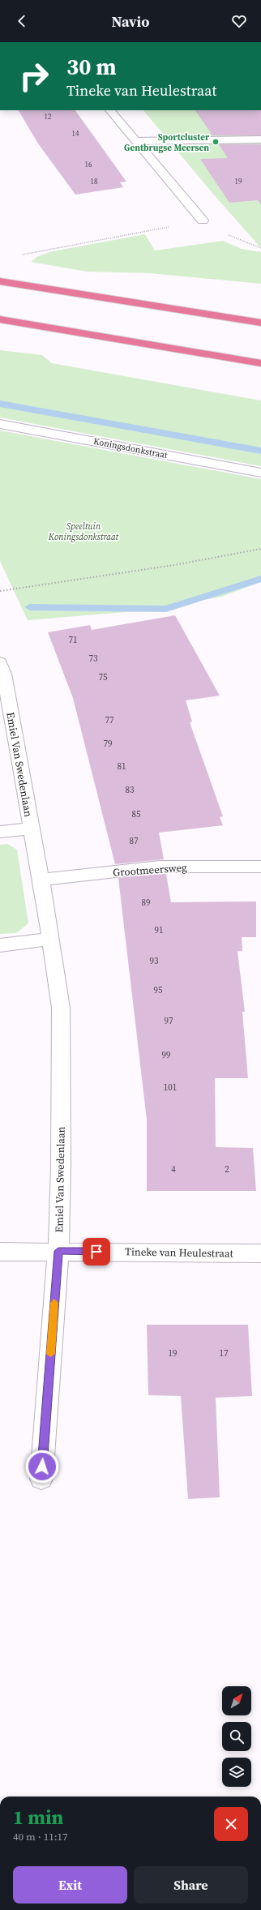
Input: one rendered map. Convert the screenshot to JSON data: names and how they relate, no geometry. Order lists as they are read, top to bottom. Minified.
{"streets":{"street":["Koningsdonkstraat","Emiel Van Swedenlaan","Grootmeersweg","Tineke van Heulestraat"]},"crossings":[["Emiel Van Swedenlaan","Grootmeersweg"],["Emiel Van Swedenlaan","Tineke van Heulestraat"]],"parks":["Speeltuin Koningsdonkstraat"],"places":["Sportcluster Gentbrugse Meersen"],"house_numbers":["12","14","16","18","19","71","73","75","77","79","81","83","85","87","89","91","93","95","97","99","101","4","2","19","17"],"north":"top right","page":{"header":"Navio","turn":["30 m","Tineke van Heulestraat"],"heading":["1 min","40 m · 11:17"],"buttons":["Exit","Share"]}}
